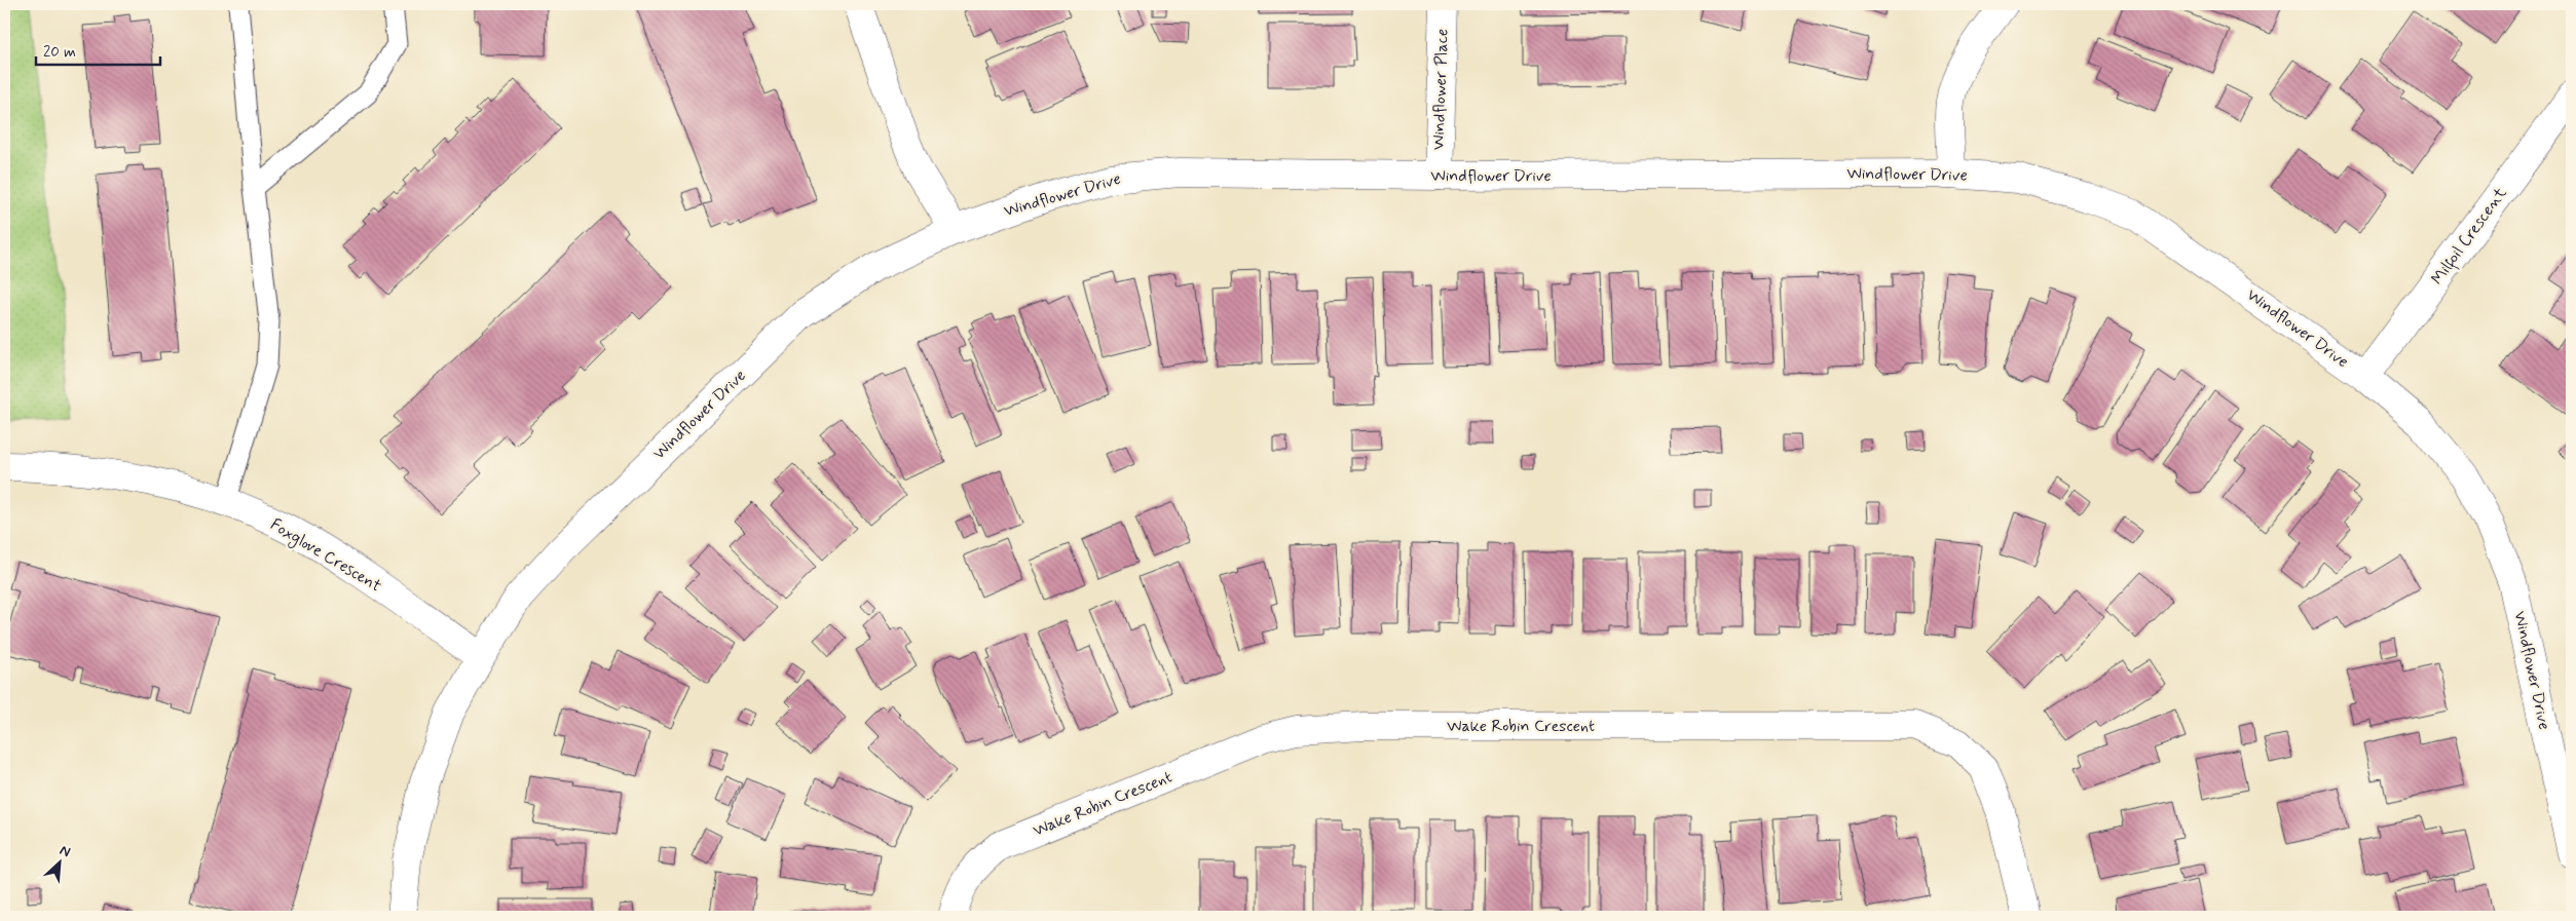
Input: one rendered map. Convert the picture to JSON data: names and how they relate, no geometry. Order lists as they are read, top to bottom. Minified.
{"streets":{"street":["Windflower Place","Windflower Drive","Milfoil Crescent","Foxglove Crescent","Wake Robin Crescent"]},"crossings":[["Windflower Place","Windflower Drive"],["Windflower Drive","Milfoil Crescent"],["Windflower Drive","Foxglove Crescent"]],"scale_bar":"20 m","north":"top right"}
